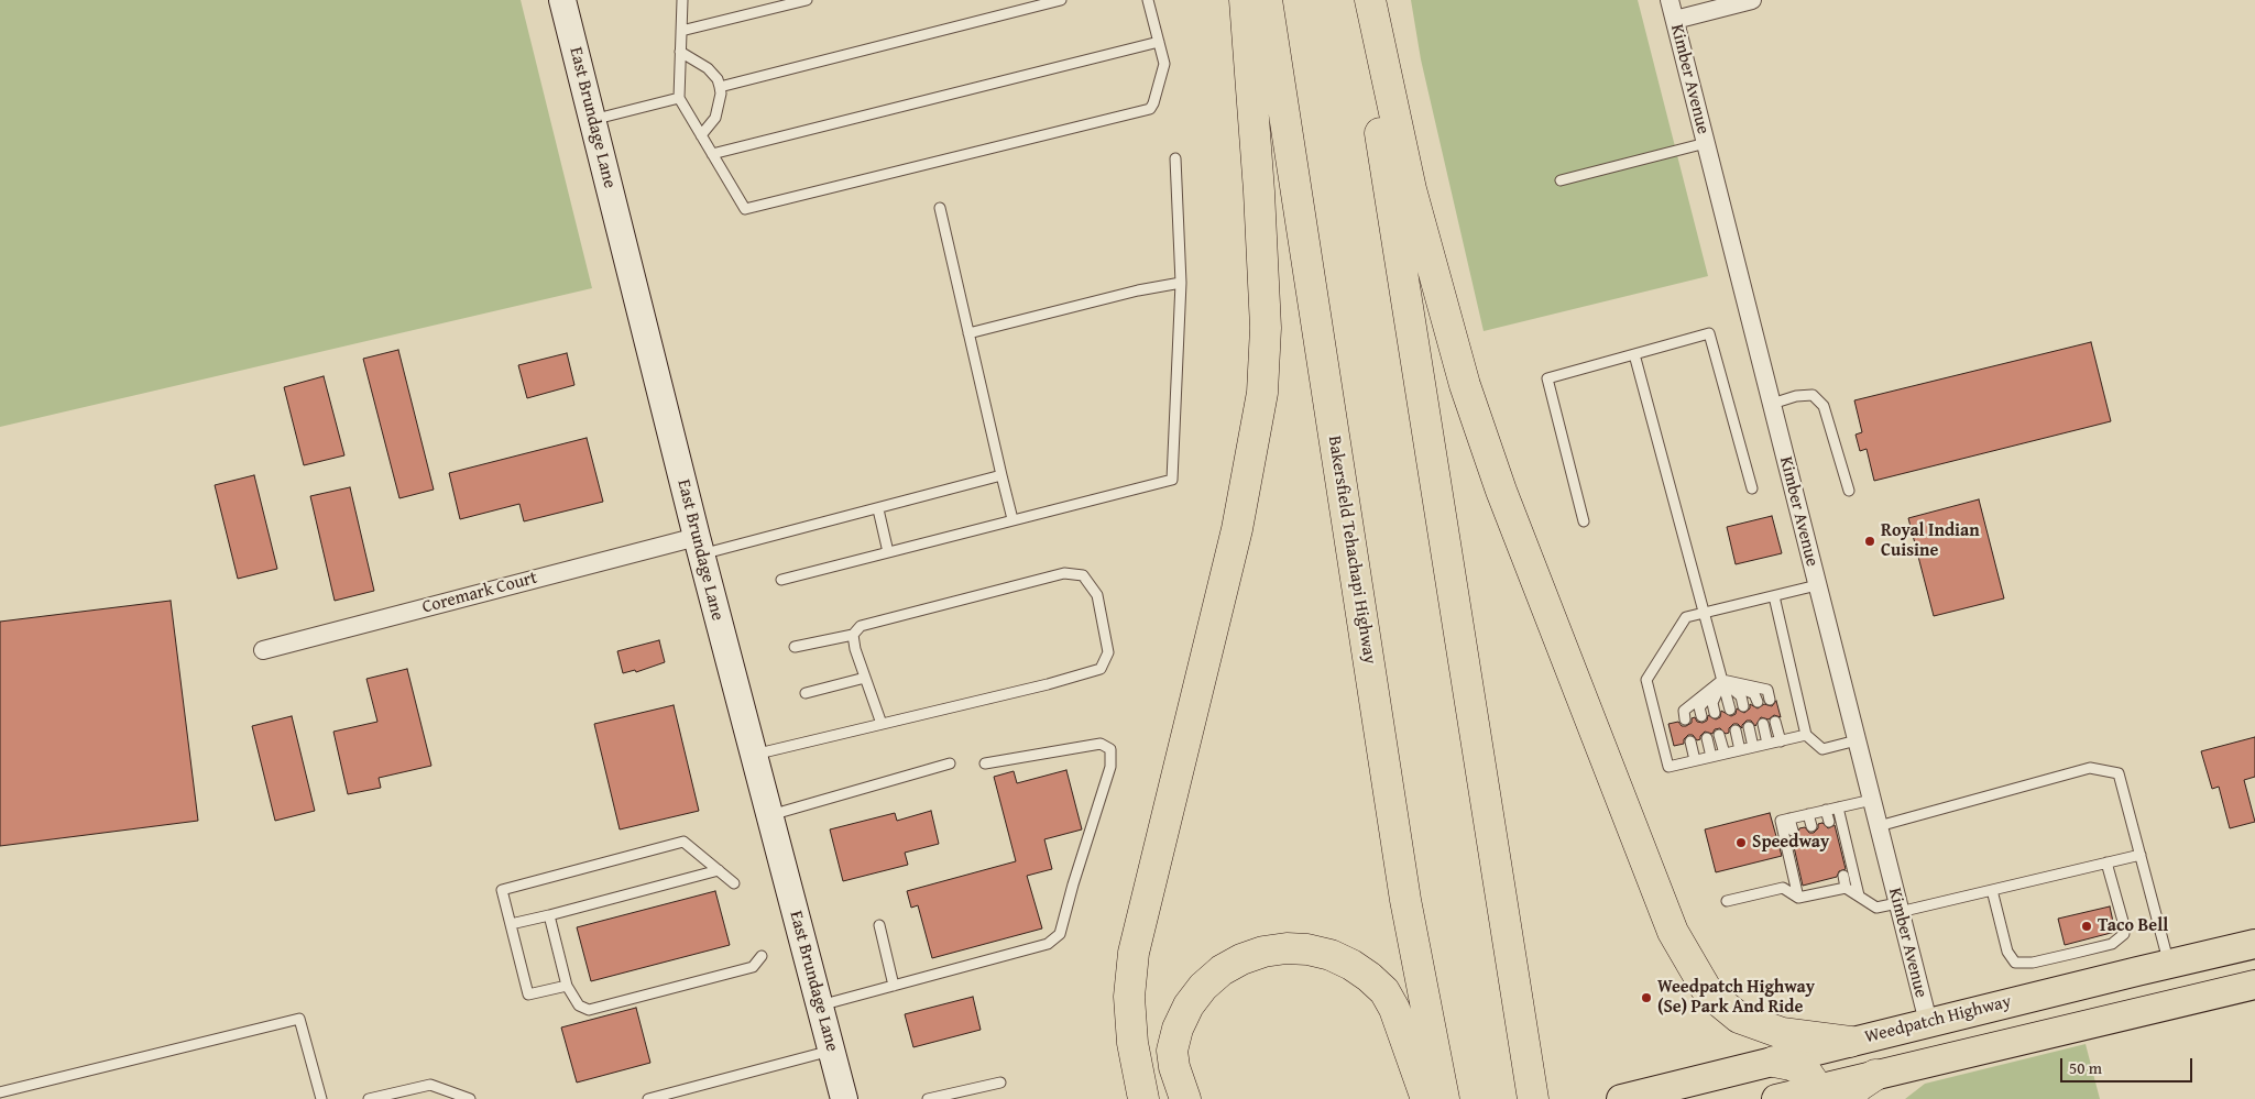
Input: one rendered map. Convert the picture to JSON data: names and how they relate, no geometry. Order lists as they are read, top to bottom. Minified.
{"streets":{"highway":["Bakersfield Tehachapi Highway"],"main road":["East Brundage Lane","Weedpatch Highway"],"street":["Kimber Avenue","Coremark Court"]},"crossings":[["Kimber Avenue","Weedpatch Highway"],["East Brundage Lane","Coremark Court"]],"places":["Royal Indian Cuisine","Speedway","Taco Bell","Weedpatch Highway (Se) Park And Ride"],"scale_bar":"50 m"}
